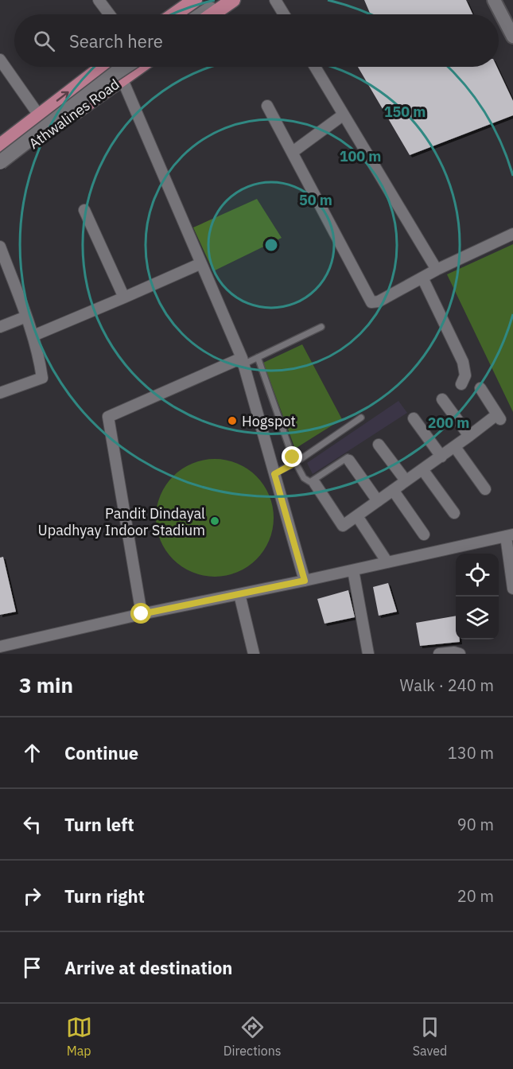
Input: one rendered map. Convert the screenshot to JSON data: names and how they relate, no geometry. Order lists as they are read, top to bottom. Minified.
{"streets":{"main road":["Athwalines Road"]},"places":["Hogspot","Pandit Dindayal Upadhyay Indoor Stadium"],"page":{"search":"Search here","heading":["3 min","Walk · 240 m"],"list":[["Continue","130 m"],["Turn left","90 m"],["Turn right","20 m"],"Arrive at destination"],"nav":["Map","Directions","Saved"]},"rings":["150 m","100 m","50 m","200 m"]}
